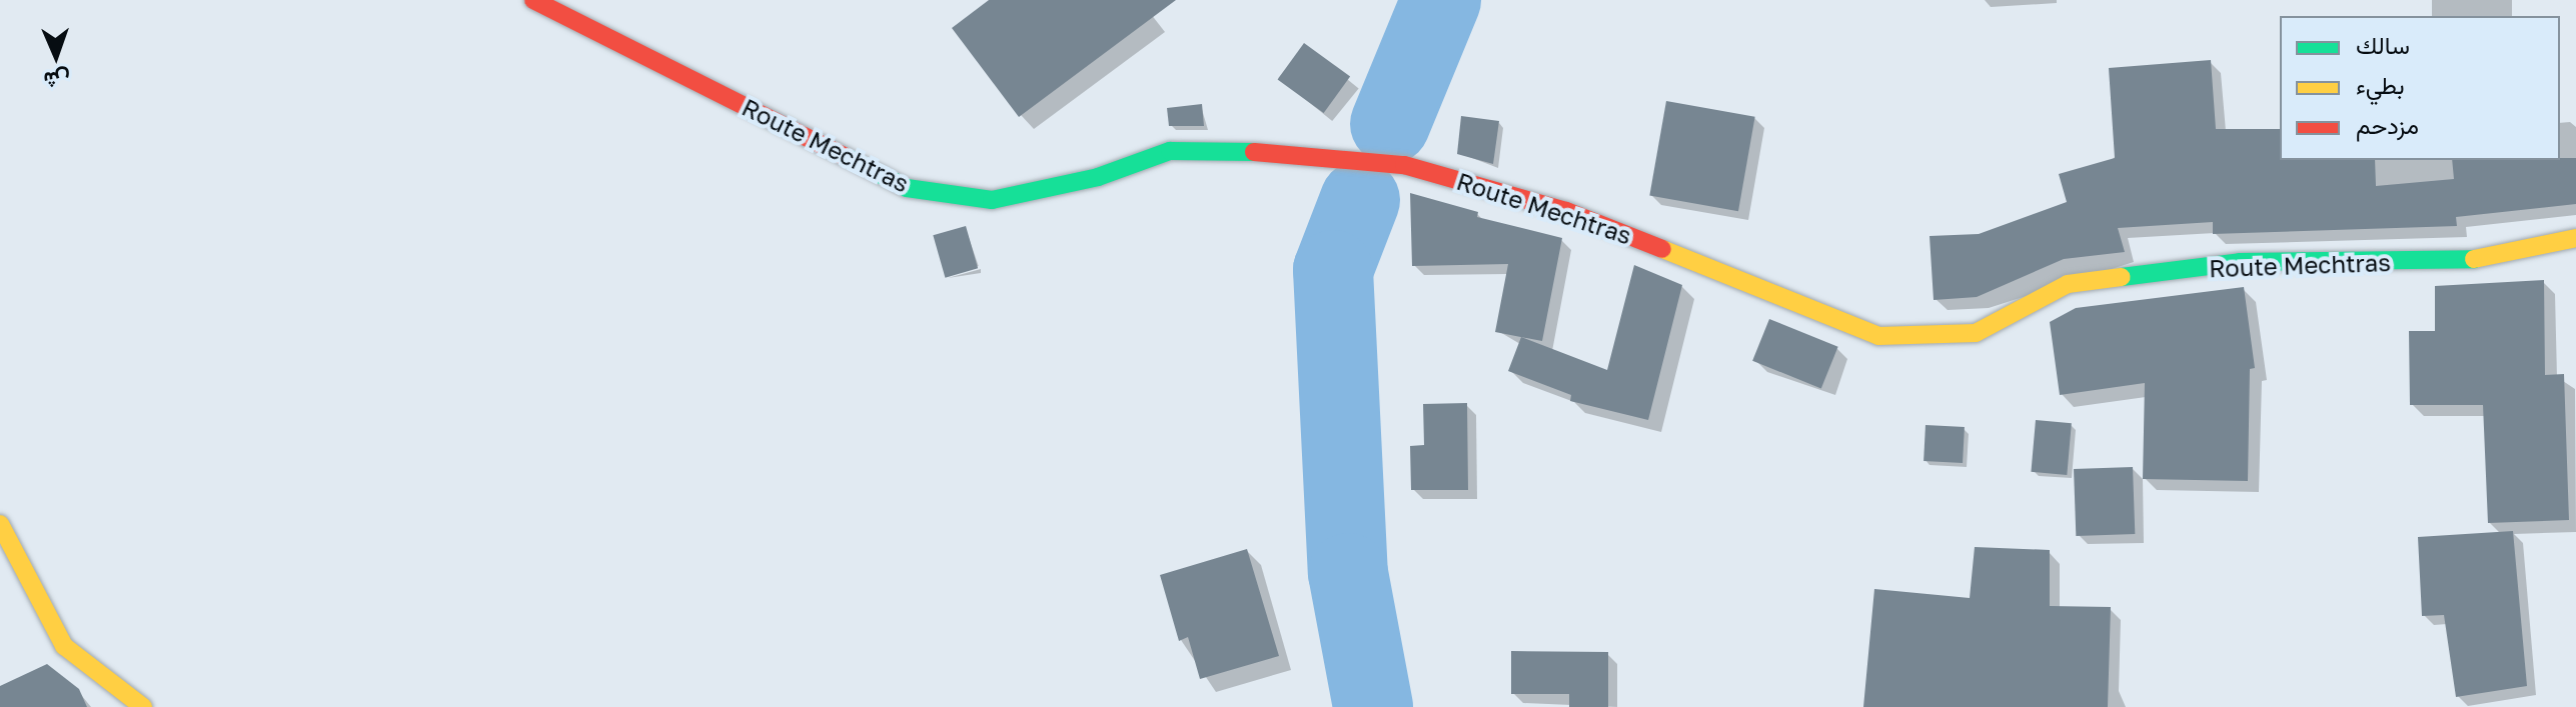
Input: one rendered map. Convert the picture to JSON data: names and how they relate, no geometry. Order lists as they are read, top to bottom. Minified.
{"streets":{"street":["Route Mechtras"]},"legend":["سالك","بطيء","مزدحم"],"north":"bottom"}
